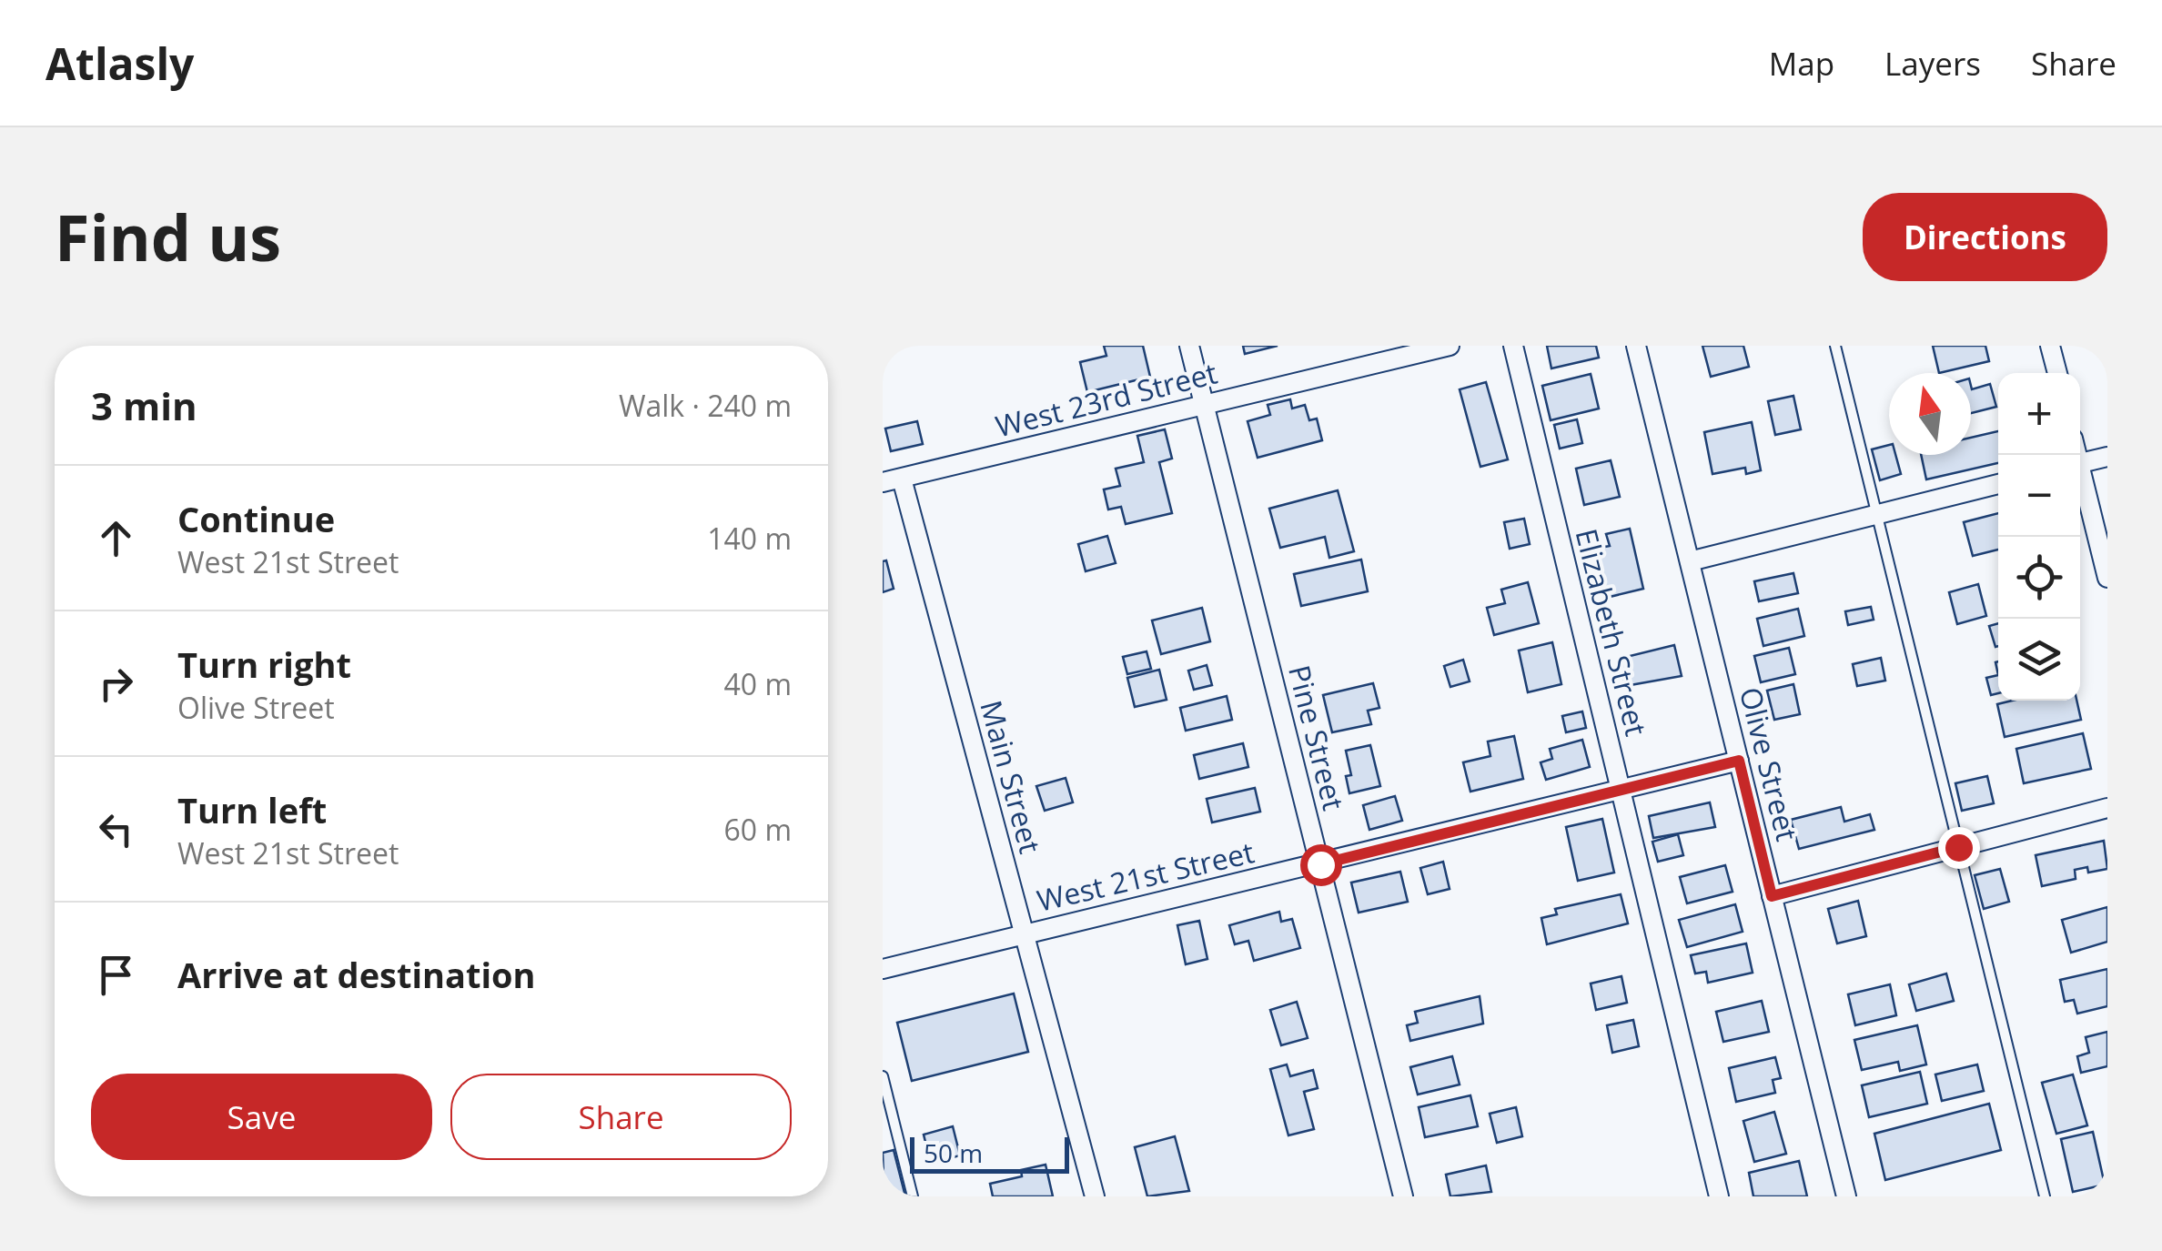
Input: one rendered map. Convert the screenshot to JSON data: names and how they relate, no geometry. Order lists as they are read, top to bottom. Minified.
{"streets":{"street":["West 23rd Street","Elizabeth Street","Pine Street","Olive Street","Main Street","West 21st Street"]},"crossings":[["West 23rd Street","Pine Street"],["West 23rd Street","Main Street"],["Elizabeth Street","West 21st Street"],["Pine Street","West 21st Street"],["Olive Street","West 21st Street"],["Main Street","West 21st Street"]],"scale_bar":"50 m","north":"top","page":{"header":"Atlasly","nav":["Map","Layers","Share"],"title":"Find us","buttons":["Directions",["Save","Share"]],"heading":["3 min","Walk · 240 m"],"map_buttons":["+","−"],"list":[["Continue","West 21st Street","140 m"],["Turn right","Olive Street","40 m"],["Turn left","West 21st Street","60 m"],"Arrive at destination"],"scale":"50 m"}}
